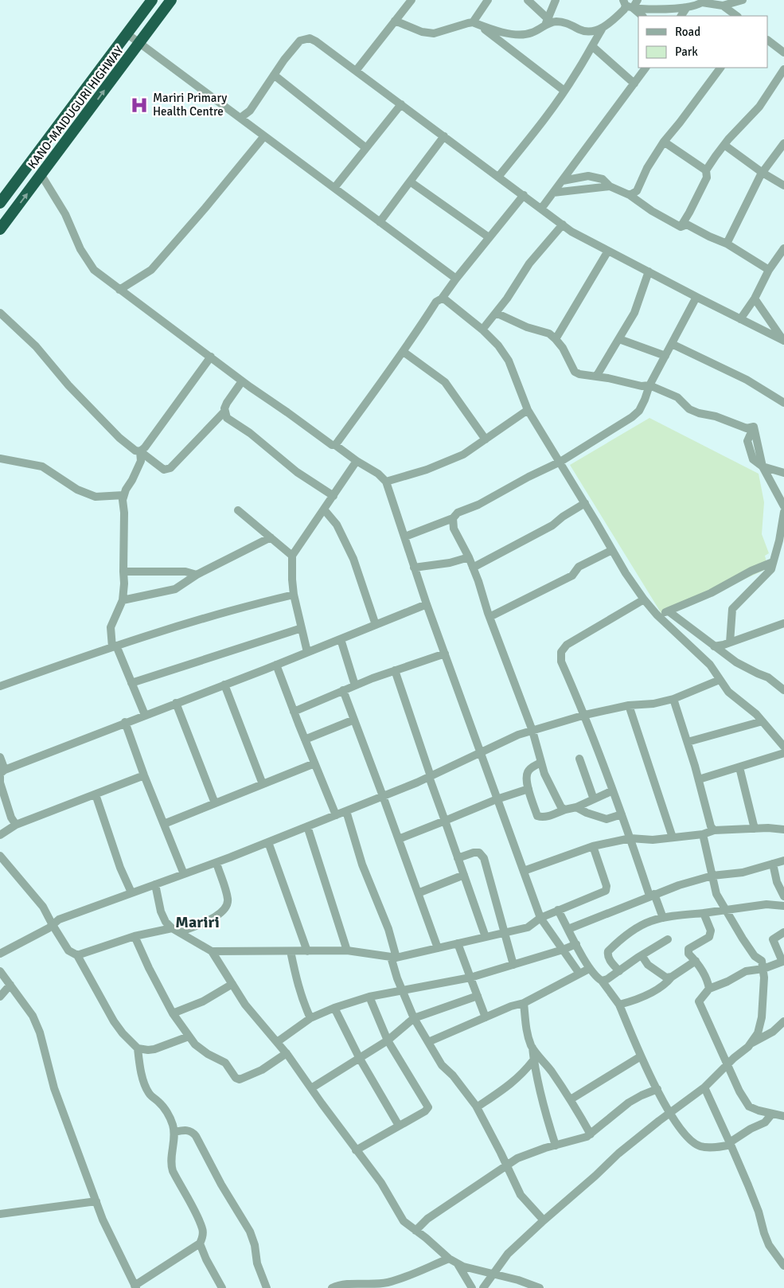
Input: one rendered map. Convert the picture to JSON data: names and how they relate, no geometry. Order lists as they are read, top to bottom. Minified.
{"streets":{"highway":["KANO-MAIDUGURI HIGHWAY"]},"districts":["Mariri"],"places":{"hospital":["Mariri Primary Health Centre"]},"legend":["Road","Park"]}
